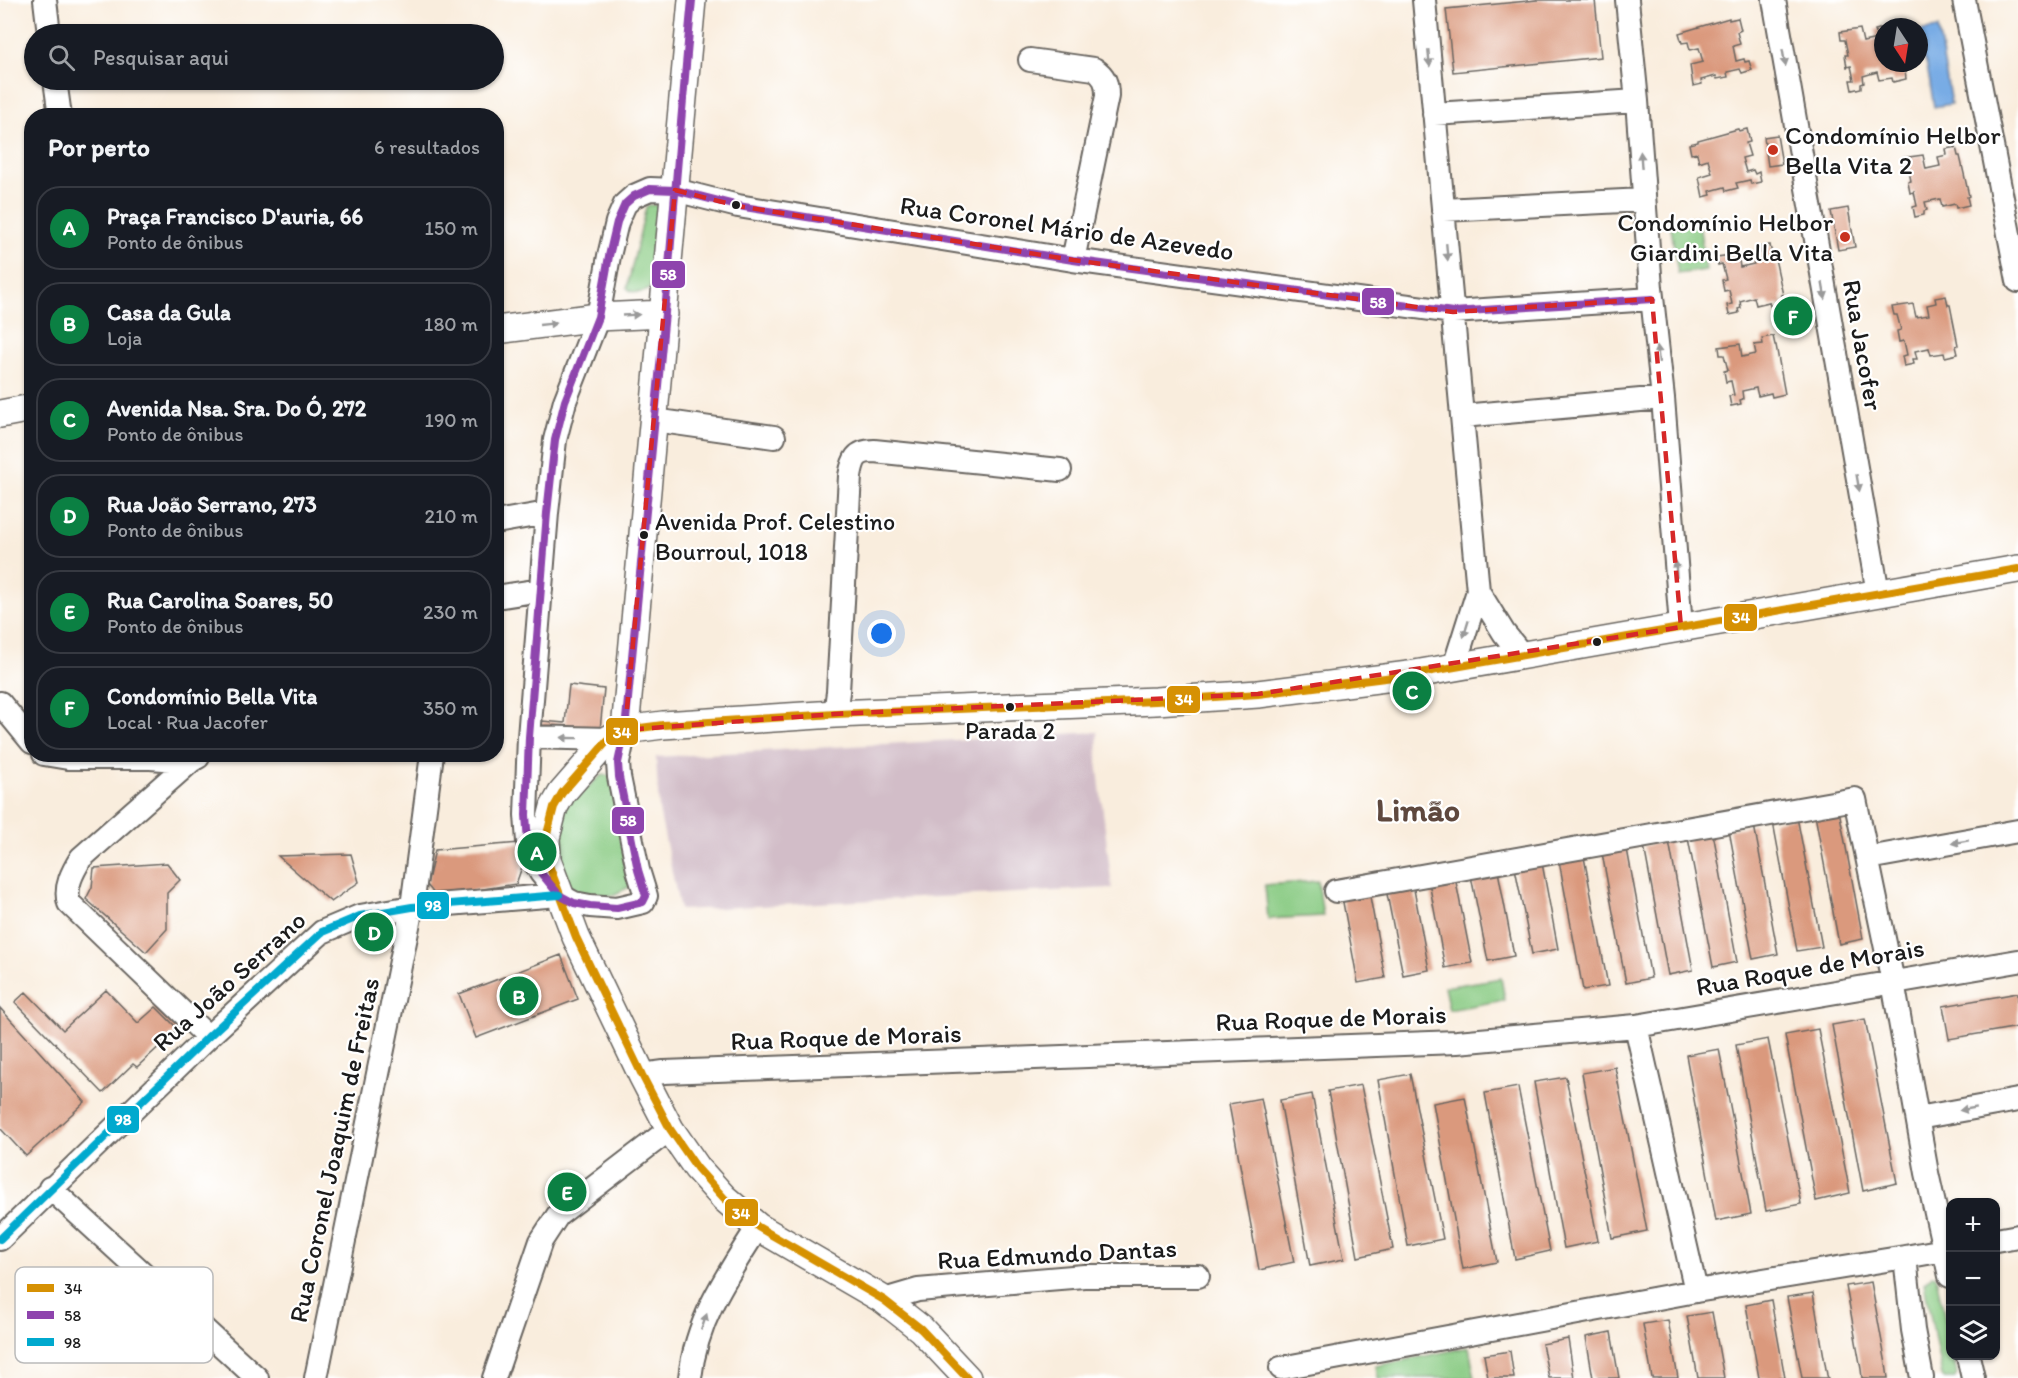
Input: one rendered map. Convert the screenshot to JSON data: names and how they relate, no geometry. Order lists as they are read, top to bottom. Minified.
{"streets":{"street":["Rua Coronel Mário de Azevedo","Rua Jacofer","Rua Roque de Morais","Rua João Serrano","Rua Coronel Joaquim de Freitas","Rua Edmundo Dantas"]},"crossings":[["Rua Coronel Mário de Azevedo","Rua João Serrano"],["Rua João Serrano","Rua Coronel Joaquim de Freitas"]],"districts":["Limão"],"places":["Condomínio Helbor Bella Vita 2","Condomínio Helbor Giardini Bella Vita","Avenida Prof. Celestino Bourroul, 1018","Parada 2"],"lines":["transit line 58","transit line 34","transit line 98"],"legend":["34","58","98"],"north":"bottom","page":{"search":"Pesquisar aqui","heading":["Por perto","6 resultados"],"list":[{"mark":"A","name":"Praça Francisco D'auria, 66","note":"Ponto de ônibus","value":"150 m"},{"mark":"B","name":"Casa da Gula","note":"Loja","value":"180 m"},{"mark":"C","name":"Avenida Nsa. Sra. Do Ó, 272","note":"Ponto de ônibus","value":"190 m"},{"mark":"D","name":"Rua João Serrano, 273","note":"Ponto de ônibus","value":"210 m"},{"mark":"E","name":"Rua Carolina Soares, 50","note":"Ponto de ônibus","value":"230 m"},{"mark":"F","name":"Condomínio Bella Vita","note":"Local · Rua Jacofer","value":"350 m"}],"pins":["F","C","A","D","B","E"],"map_buttons":["+","−"]}}
